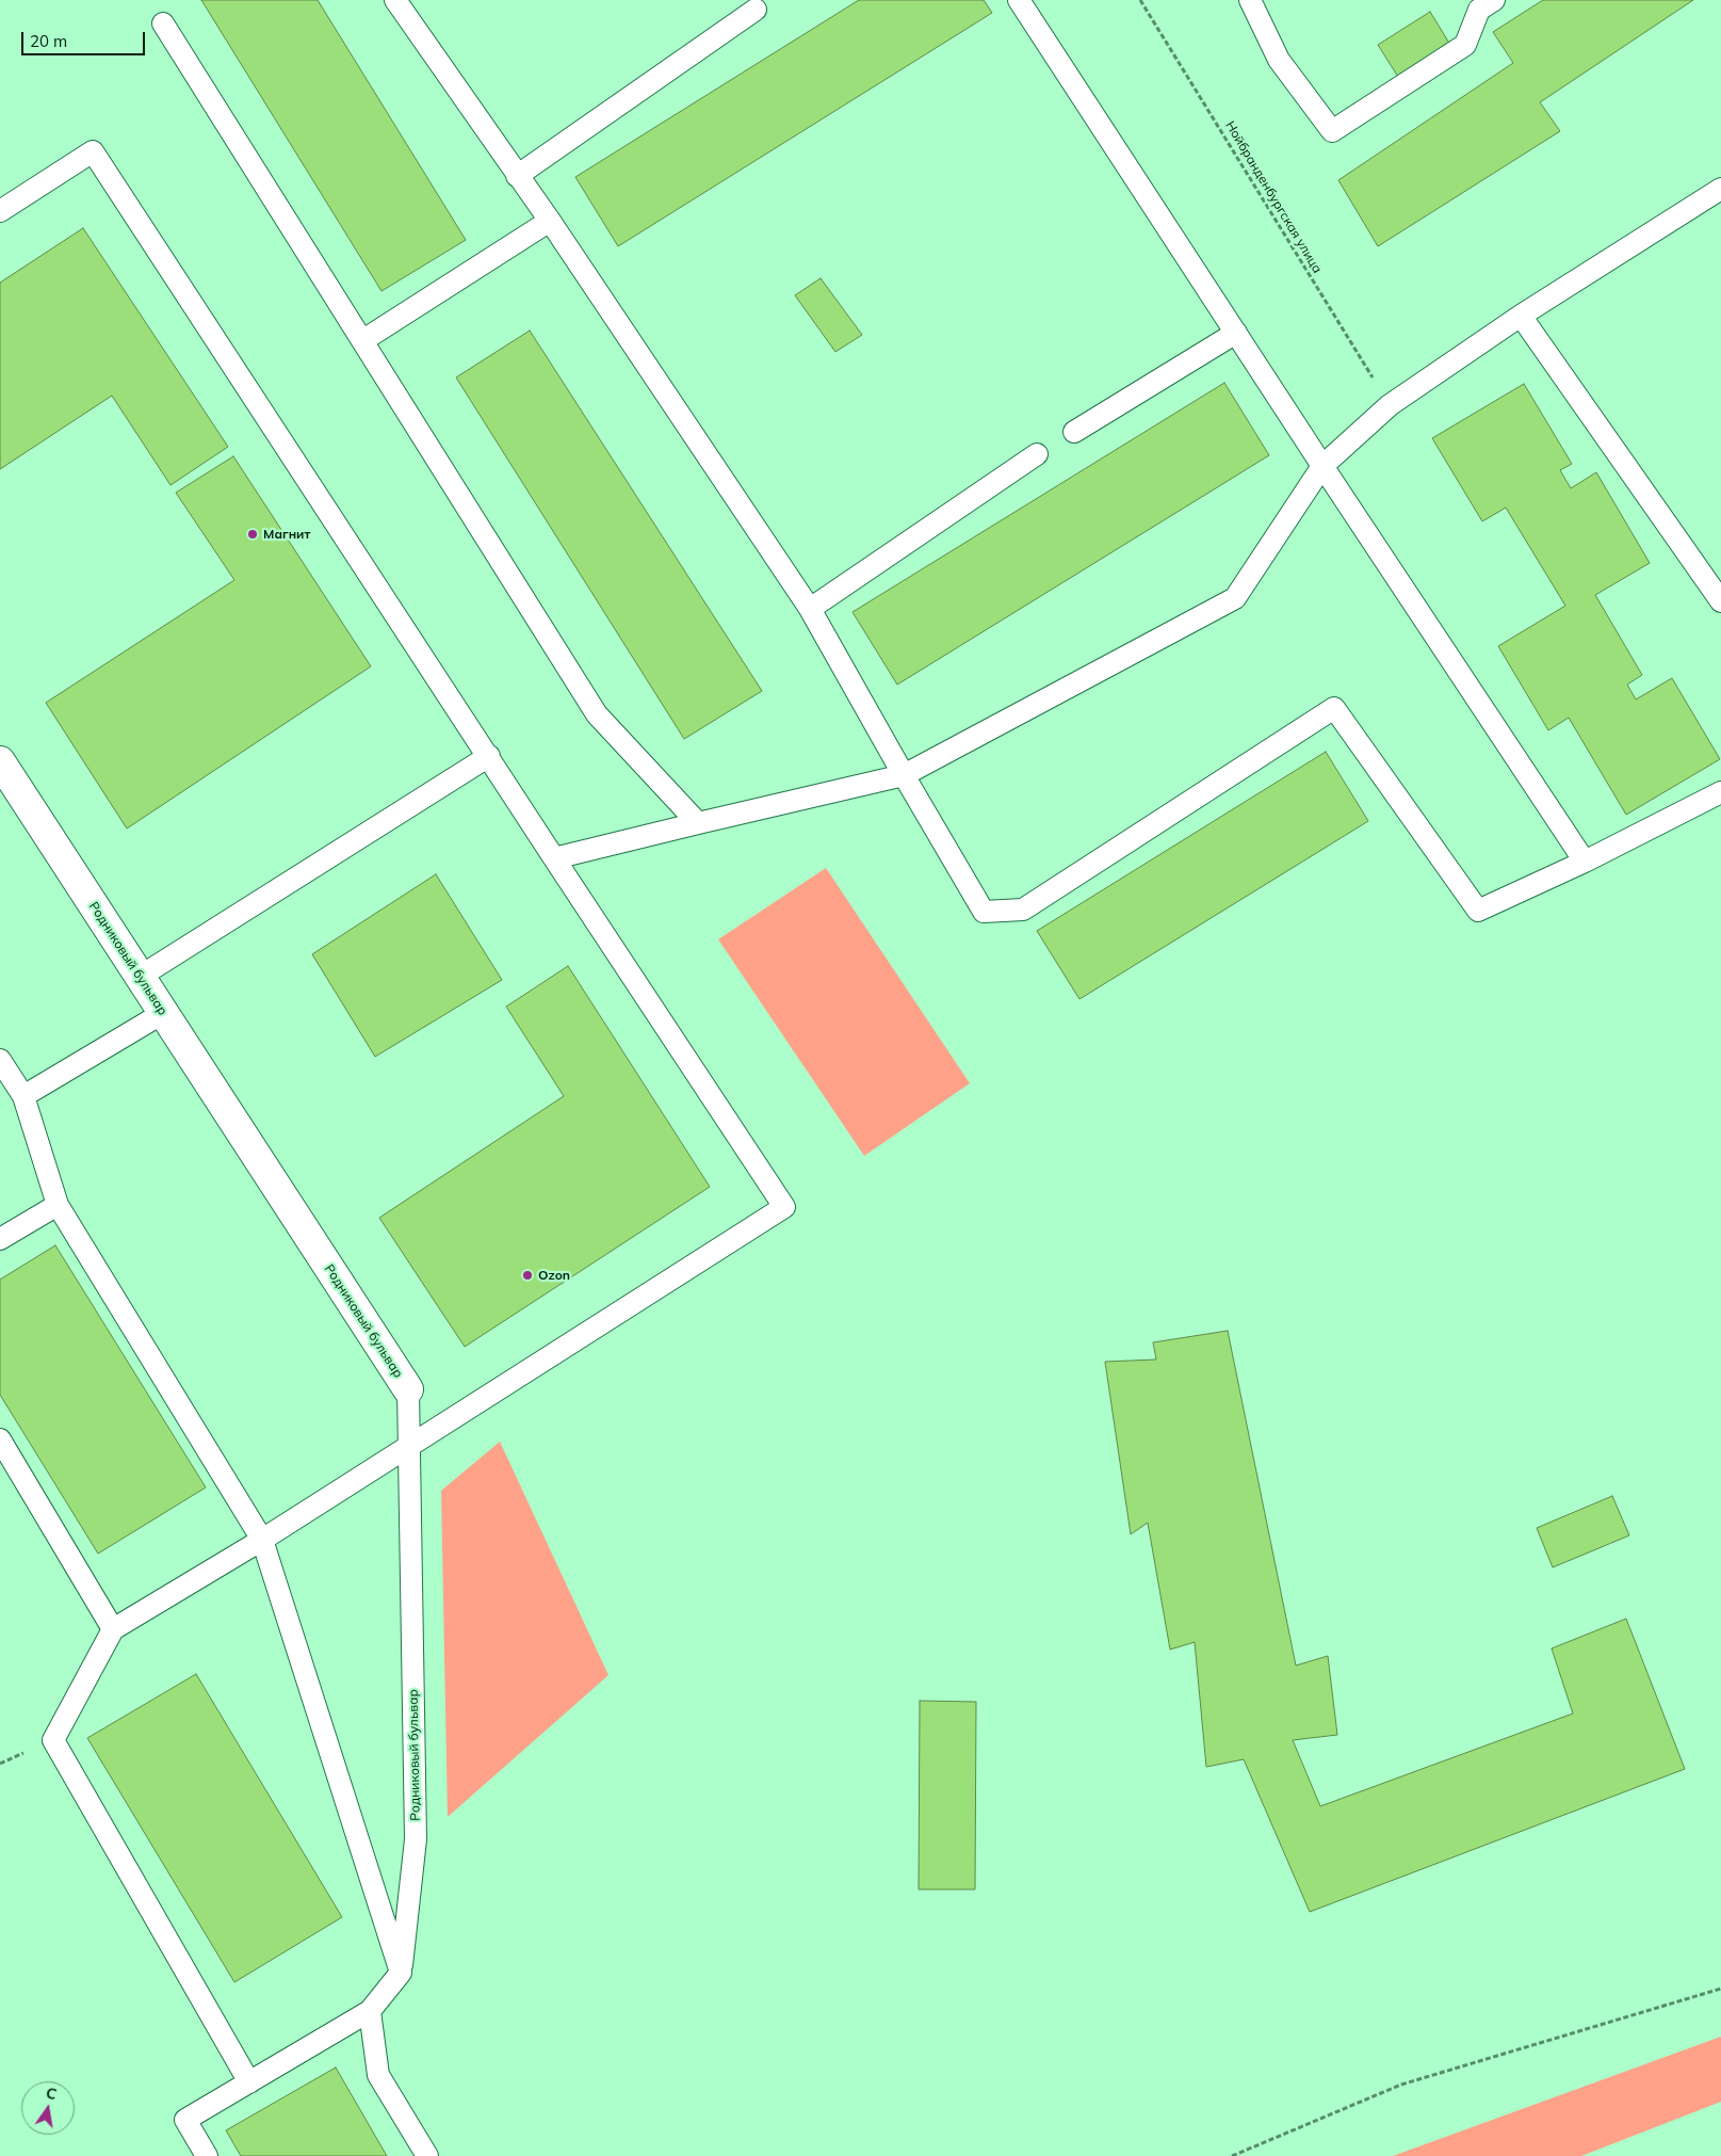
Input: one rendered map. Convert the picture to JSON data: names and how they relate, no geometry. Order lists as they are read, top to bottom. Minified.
{"streets":{"street":["Родниковый бульвар"],"path":["Нойбранденбургская улица"]},"places":["Магнит","Ozon"],"scale_bar":"20 m","north":"top"}
